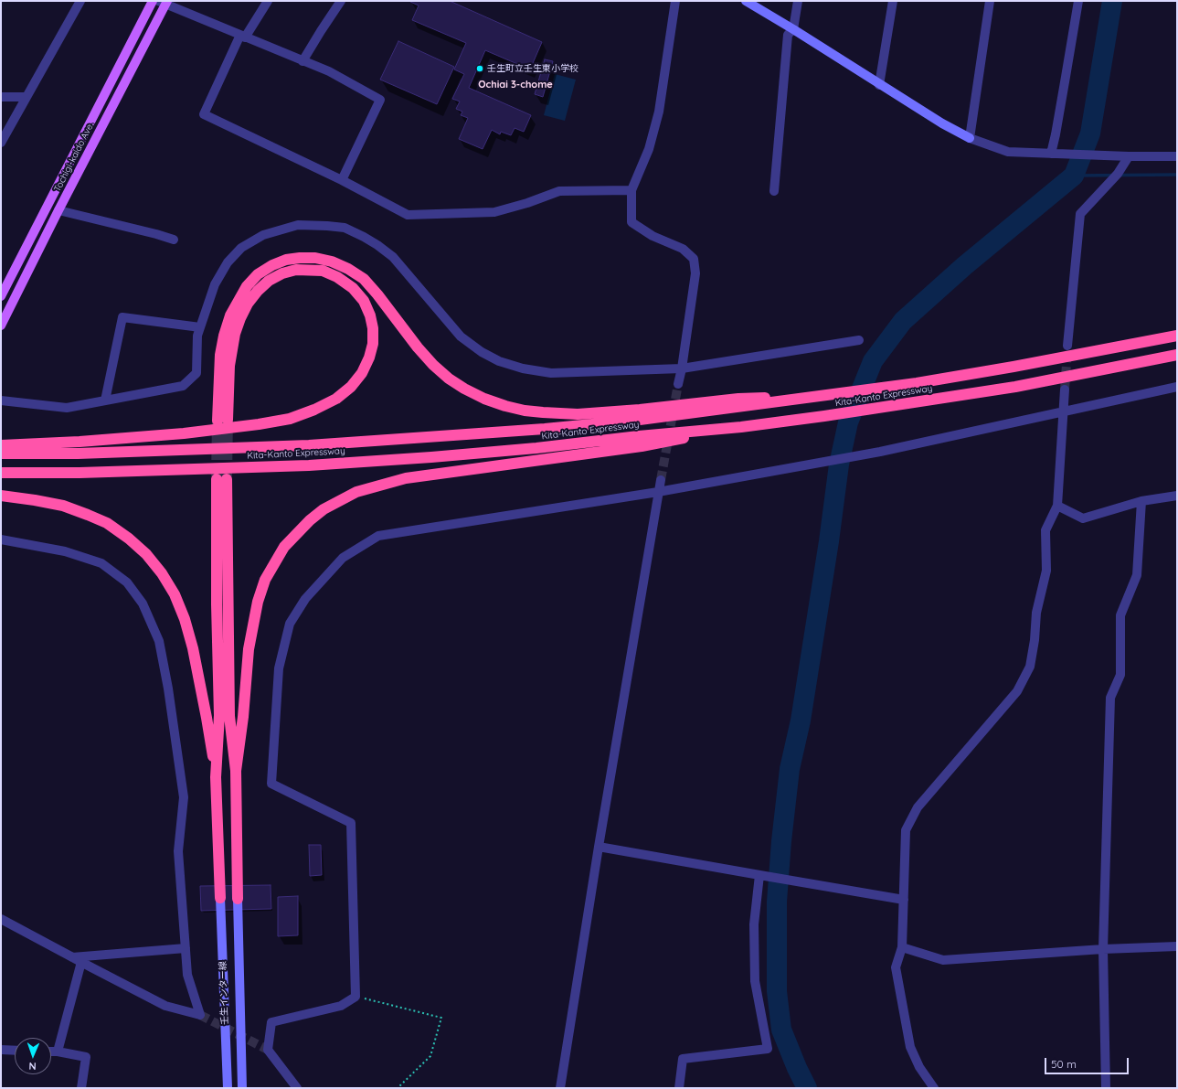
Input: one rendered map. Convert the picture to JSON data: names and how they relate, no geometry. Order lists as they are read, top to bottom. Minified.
{"streets":{"highway":["Kita-Kanto Expressway"],"main road":["Tochigi-kaido Ave.","壬生インター線"]},"districts":["Ochiai 3-chome"],"places":["壬生町立壬生東小学校"],"scale_bar":"50 m","north":"bottom"}
